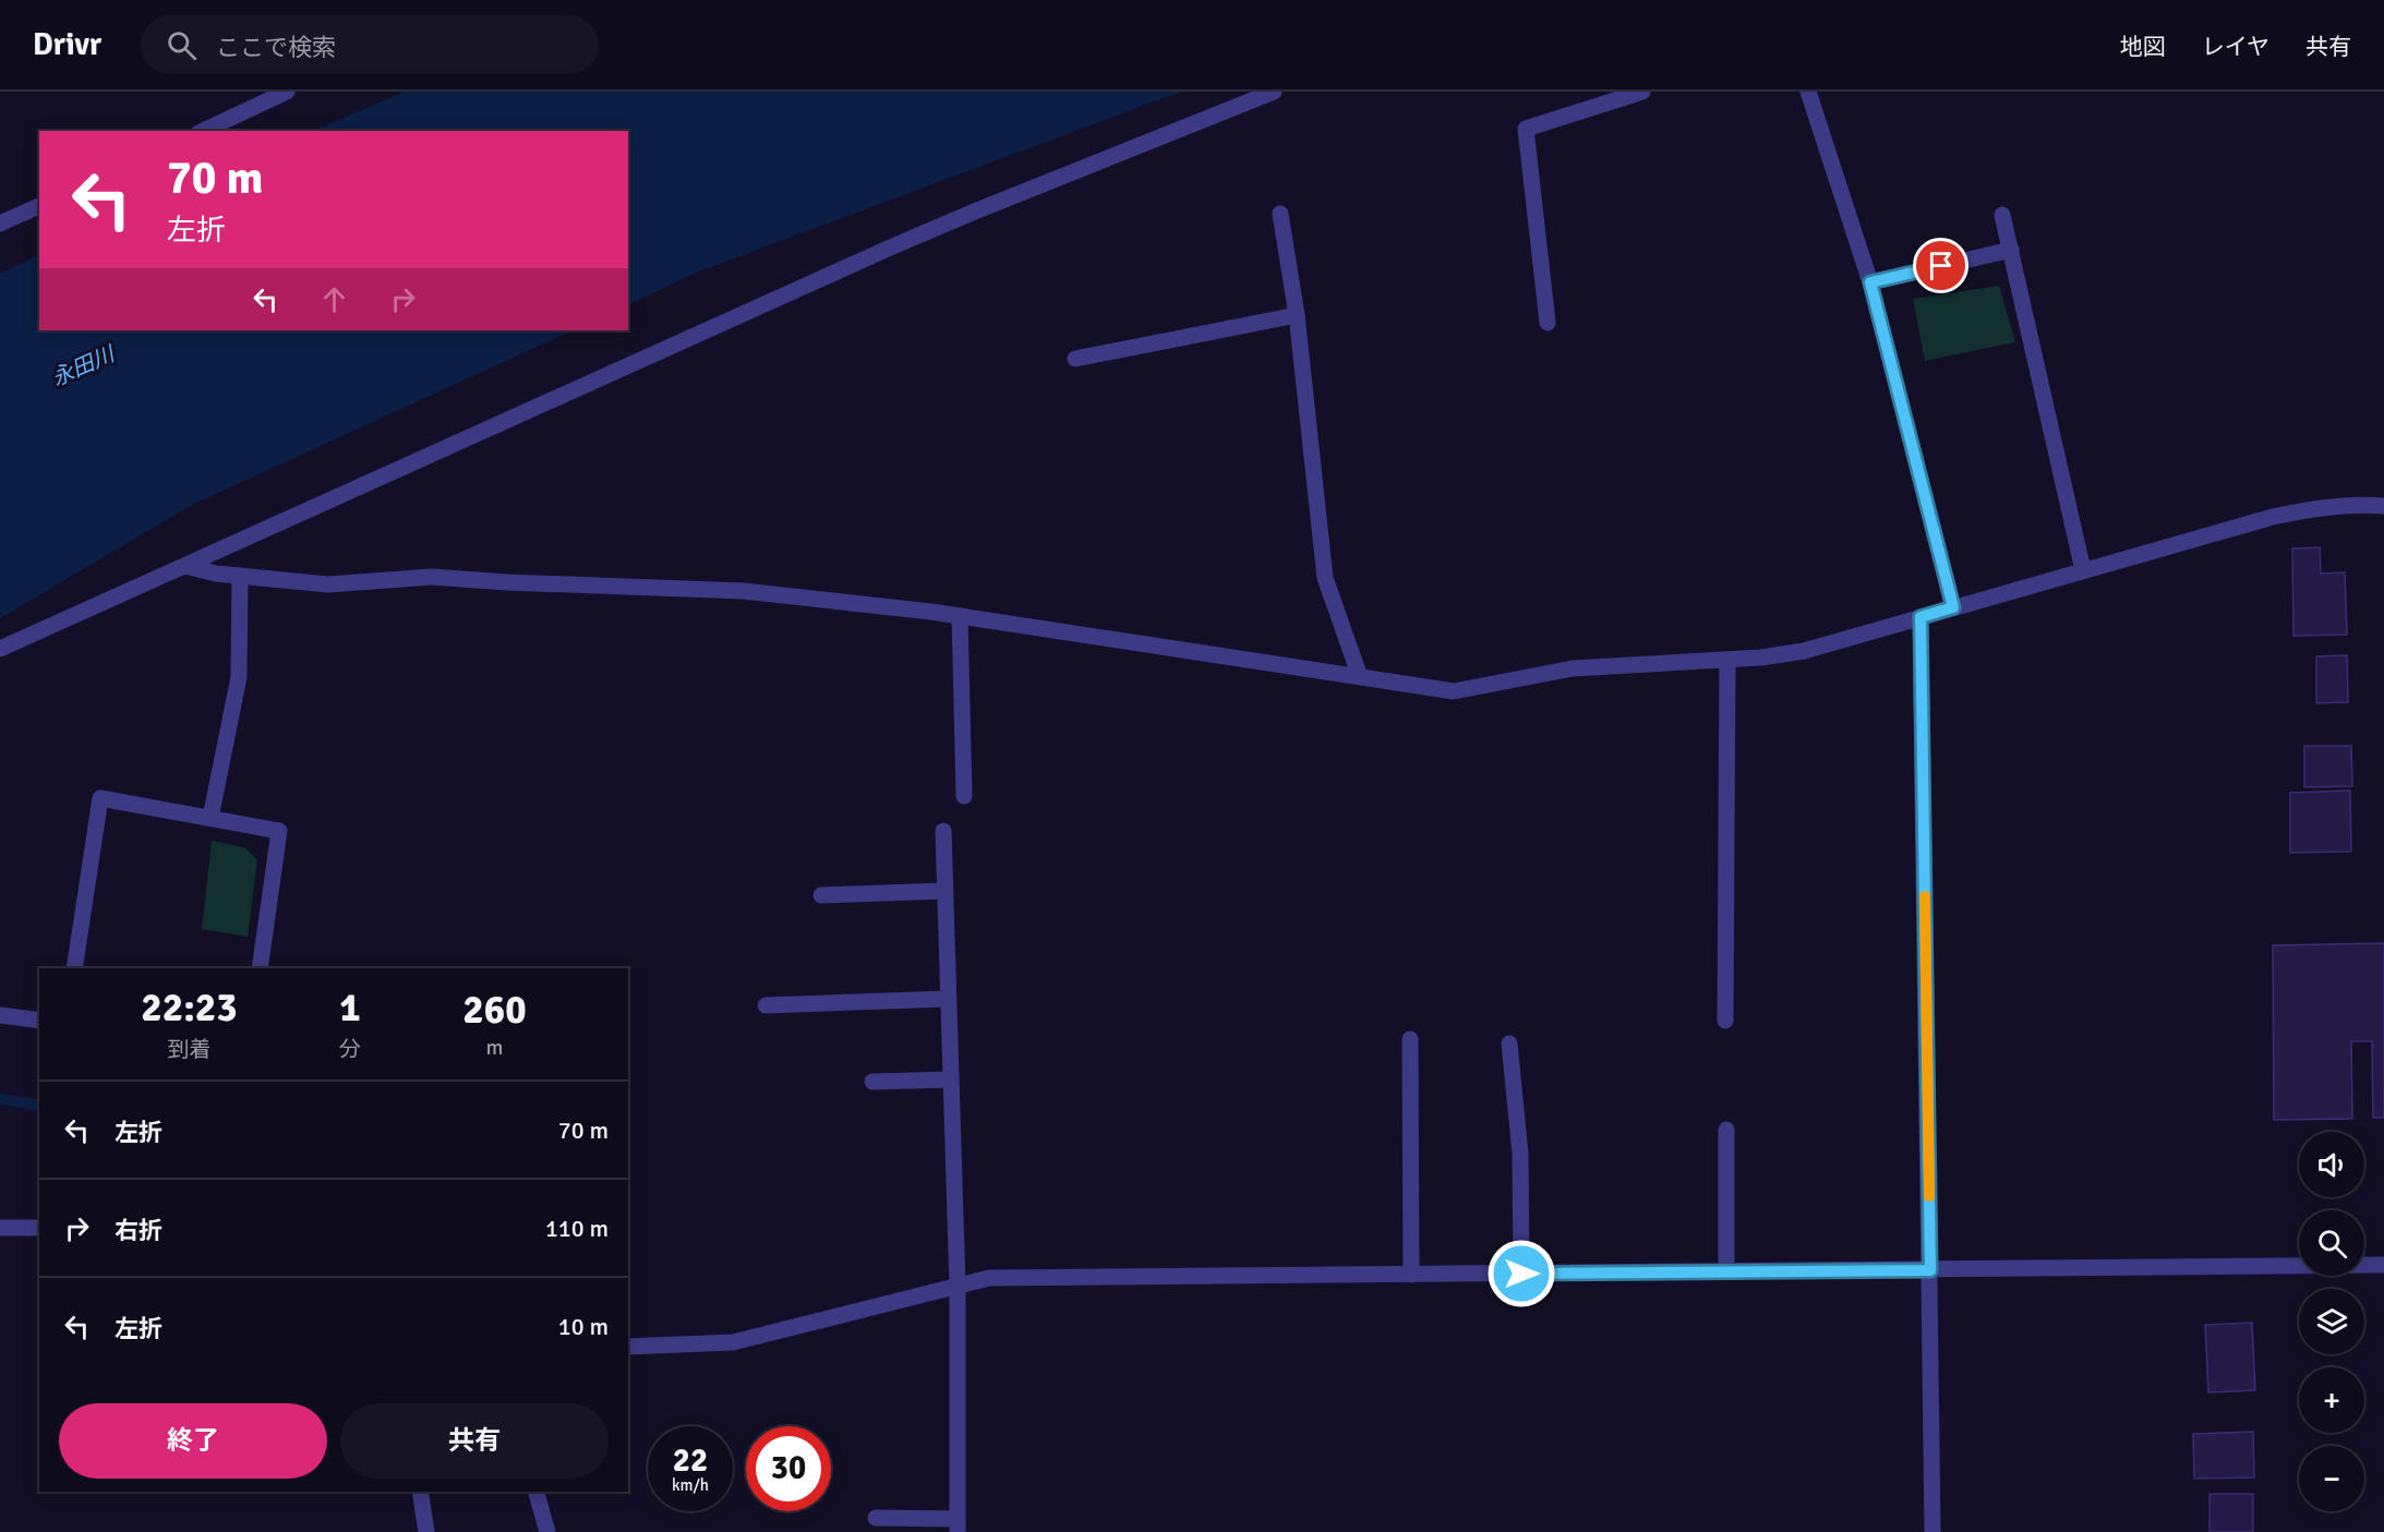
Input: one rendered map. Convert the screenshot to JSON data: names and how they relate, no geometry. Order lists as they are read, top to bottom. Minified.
{"water":["永田川"],"page":{"header":"Drivr","search":"ここで検索","nav":["地図","レイヤ","共有"],"turn":["70 m","左折"],"eta":["22:23","到着","1","分","260","m"],"list":[{"name":"左折","value":"70 m"},{"name":"右折","value":"110 m"},{"name":"左折","value":"10 m"}],"map_buttons":["+","−"],"buttons":["終了","共有"],"speed":"22 km/h","limit":"30"}}
